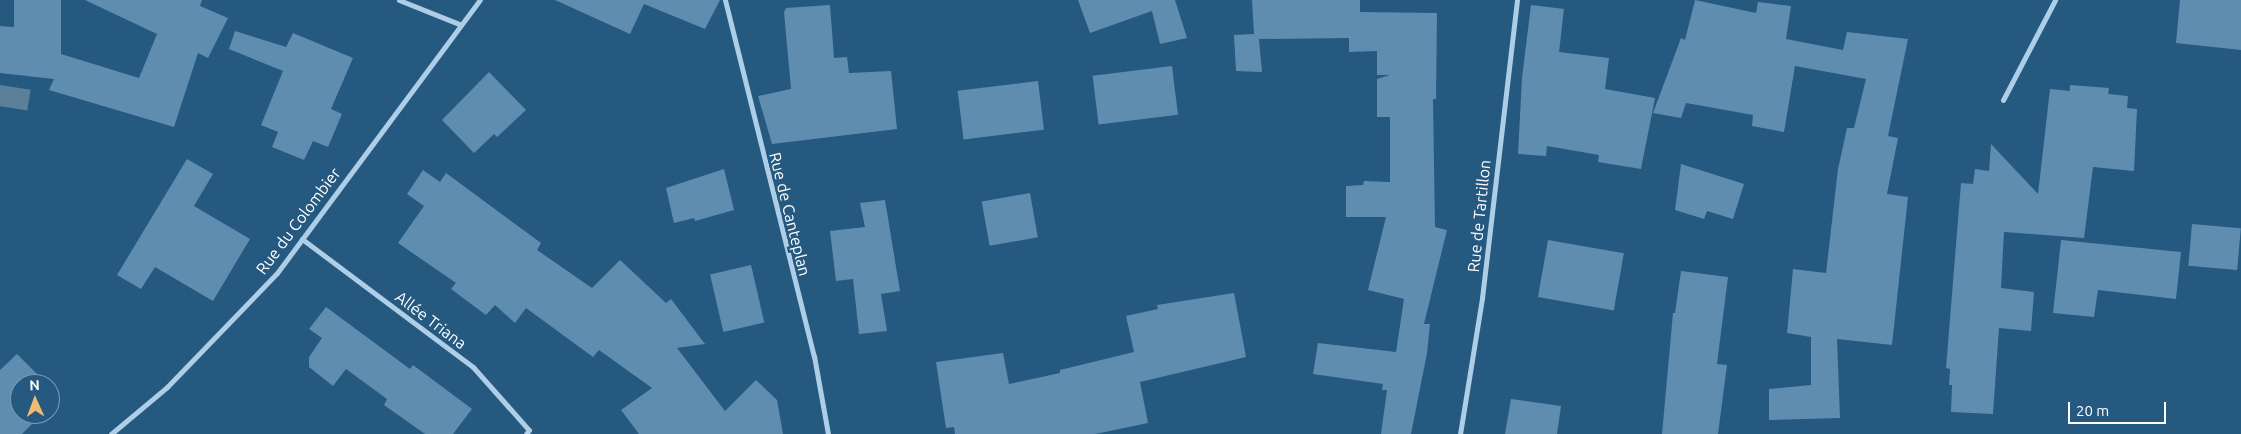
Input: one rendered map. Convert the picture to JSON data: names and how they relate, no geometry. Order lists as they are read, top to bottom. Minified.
{"streets":{"street":["Rue de Canteplan","Rue de Tartillon","Rue du Colombier","Allée Triana"]},"crossings":[["Rue du Colombier","Allée Triana"]],"scale_bar":"20 m","north":"top"}
